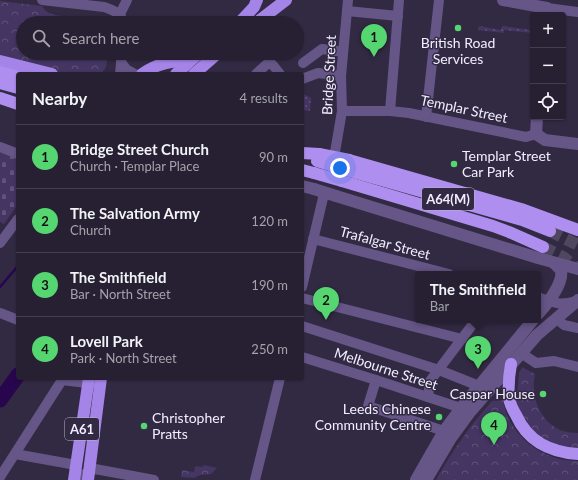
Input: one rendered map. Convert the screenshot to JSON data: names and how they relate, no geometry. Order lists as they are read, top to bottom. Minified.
{"streets":{"highway":["A64(M)","A61"],"street":["Bridge Street","Templar Street","Trafalgar Street","Melbourne Street"]},"crossings":[["Bridge Street","Templar Street"]],"places":["British Road Services","Templar Street Car Park","Caspar House","Leeds Chinese Community Centre","Christopher Pratts"],"page":{"map_buttons":["+","−"],"search":"Search here","pins":["1","2","3","4"],"heading":["Nearby","4 results"],"list":[{"mark":"1","name":"Bridge Street Church","note":"Church · Templar Place","value":"90 m"},{"mark":"2","name":"The Salvation Army","note":"Church","value":"120 m"},{"mark":"3","name":"The Smithfield","note":"Bar · North Street","value":"190 m"},{"mark":"4","name":"Lovell Park","note":"Park · North Street","value":"250 m"}],"popup":["The Smithfield","Bar"]}}
